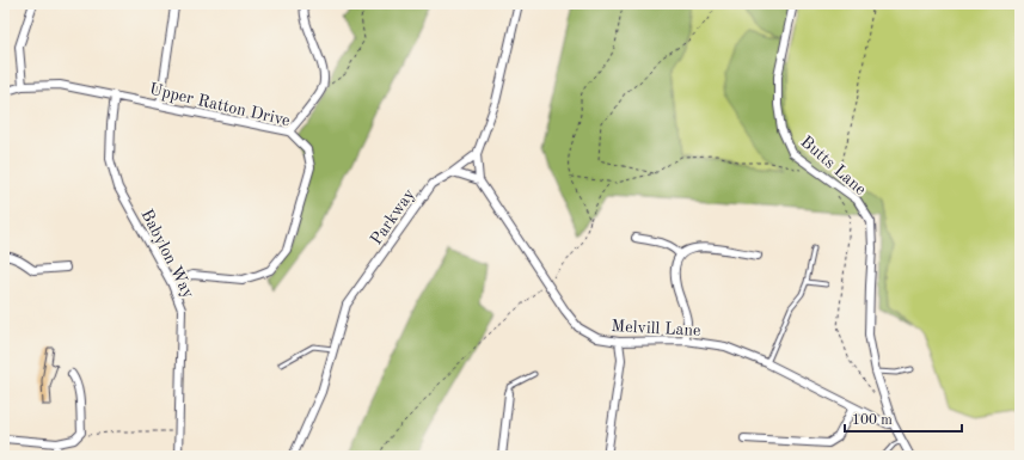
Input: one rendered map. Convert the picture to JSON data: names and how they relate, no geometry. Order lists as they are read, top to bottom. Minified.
{"streets":{"street":["Upper Ratton Drive","Butts Lane","Parkway","Babylon Way","Melvill Lane"]},"crossings":[["Upper Ratton Drive","Babylon Way"],["Butts Lane","Melvill Lane"]],"scale_bar":"100 m"}
